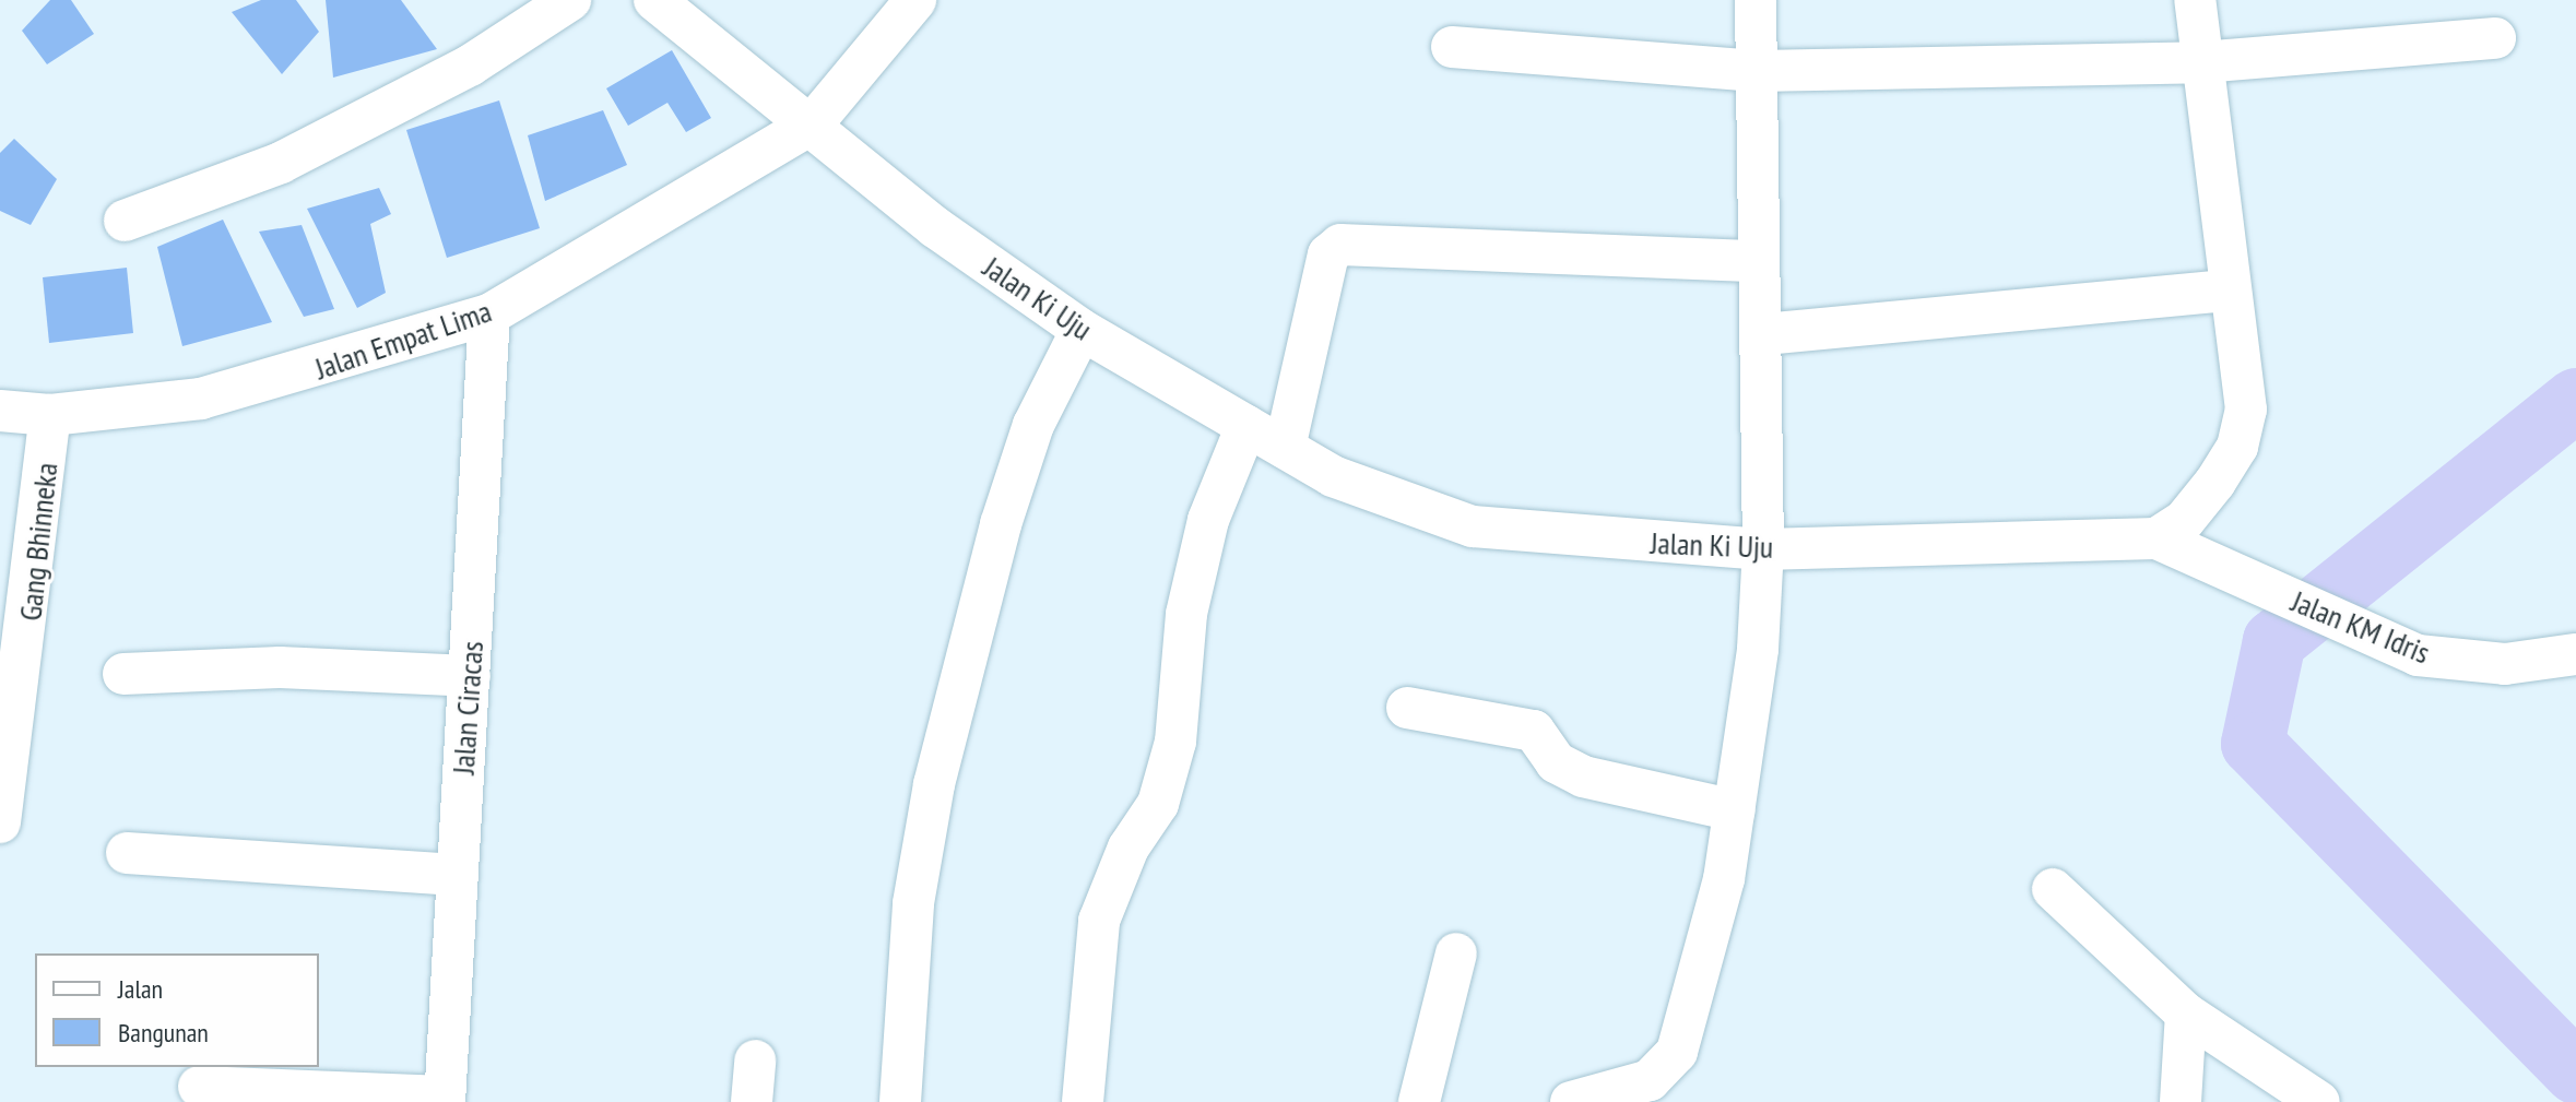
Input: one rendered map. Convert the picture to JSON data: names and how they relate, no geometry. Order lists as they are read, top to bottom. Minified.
{"streets":{"street":["Jalan Ki Uju","Jalan Empat Lima","Gang Bhinneka","Jalan KM Idris","Jalan Ciracas"]},"crossings":[["Jalan Ki Uju","Jalan Empat Lima"],["Jalan Ki Uju","Jalan KM Idris"],["Jalan Empat Lima","Gang Bhinneka"],["Jalan Empat Lima","Jalan Ciracas"]],"legend":["Jalan","Bangunan"]}
